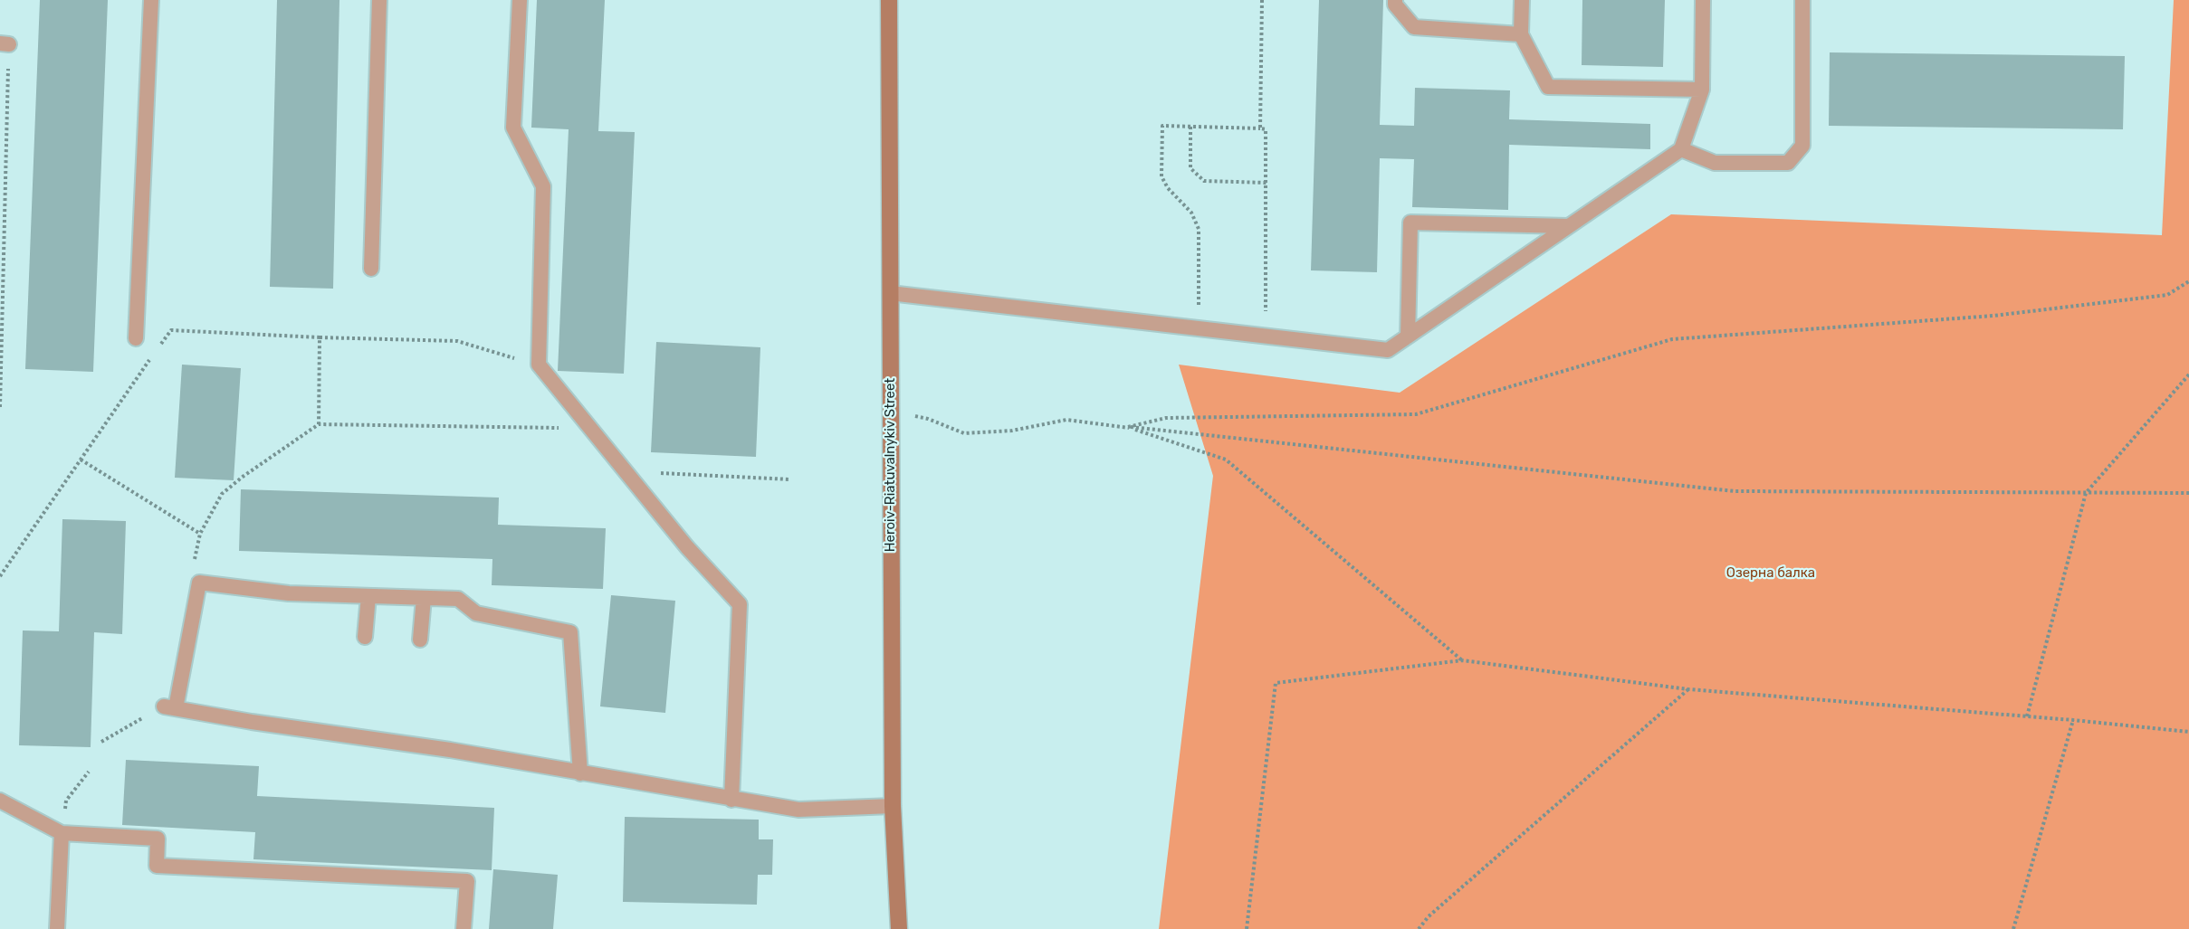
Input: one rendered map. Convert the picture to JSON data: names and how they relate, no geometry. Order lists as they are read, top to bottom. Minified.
{"streets":{"main road":["Heroiv-Riatuvalnykiv Street"]},"parks":["Озерна балка"]}
